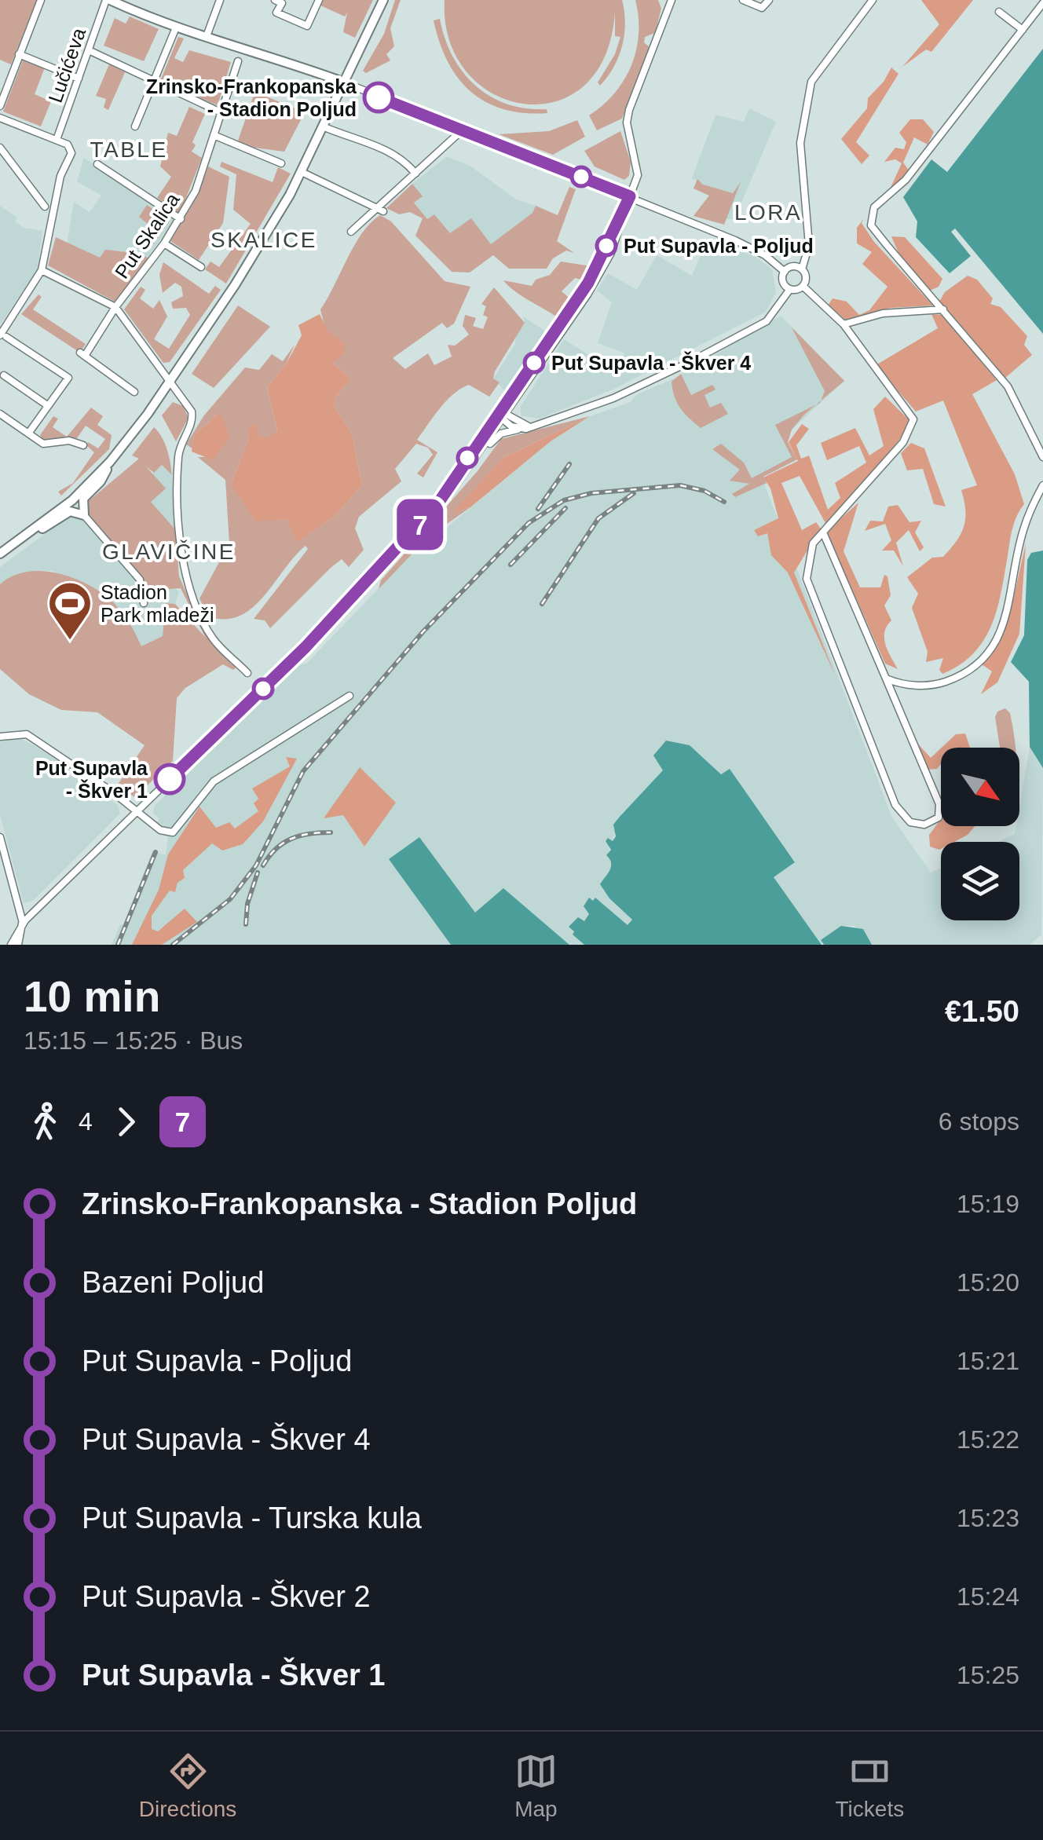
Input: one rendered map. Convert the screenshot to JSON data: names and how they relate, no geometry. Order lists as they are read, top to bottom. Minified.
{"streets":{"street":["Lučićeva","Put Skalica"]},"districts":["TABLE","LORA","SKALICE","GLAVIČINE"],"places":{"other":["Zrinsko-Frankopanska - Stadion Poljud","Put Supavla - Poljud","Put Supavla - Škver 4","Put Supavla - Škver 1"],"sports":["Stadion Park mladeži"]},"lines":["bus line 7"],"north":"bottom right","page":{"on_map":"7","heading":["10 min","15:15 – 15:25 · Bus","€1.50"],"legs":["4","7","6 stops"],"list":[{"name":"Zrinsko-Frankopanska - Stadion Poljud","value":"15:19"},{"name":"Bazeni Poljud","value":"15:20"},{"name":"Put Supavla - Poljud","value":"15:21"},{"name":"Put Supavla - Škver 4","value":"15:22"},{"name":"Put Supavla - Turska kula","value":"15:23"},{"name":"Put Supavla - Škver 2","value":"15:24"},{"name":"Put Supavla - Škver 1","value":"15:25"}],"tabs":["Directions","Map","Tickets"]}}
